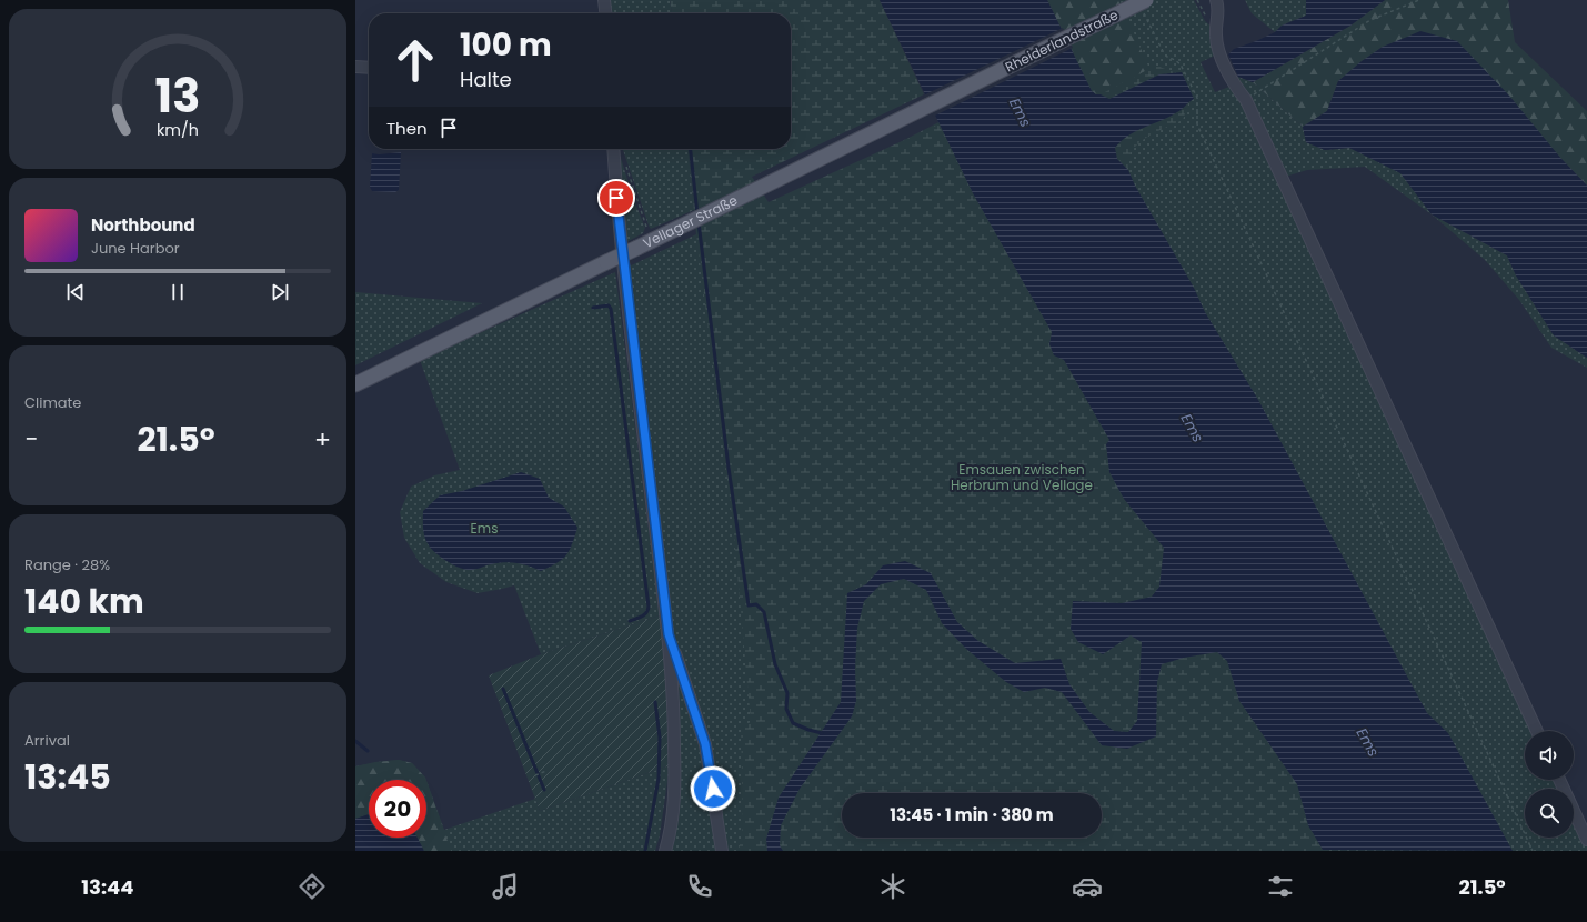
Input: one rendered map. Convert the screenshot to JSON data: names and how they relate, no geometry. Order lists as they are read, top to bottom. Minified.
{"streets":{"main road":["Rheiderlandstraße","Vellager Straße"]},"crossings":[["Rheiderlandstraße","Vellager Straße"]],"water":["Ems"],"parks":["Emsauen zwischen Herbrum und Vellage","Ems"],"page":{"turn":["100 m","Halte"],"then":"Then","song":["Northbound","June Harbor"],"tile":["Climate",["Range · 28%","140 km"],["Arrival","13:45"]],"heat":["−","21.5°","+"],"limit":"20","trip":"13:45 · 1 min · 380 m","tabs":["13:44","21.5°"],"gauge":["13","km/h"]}}
